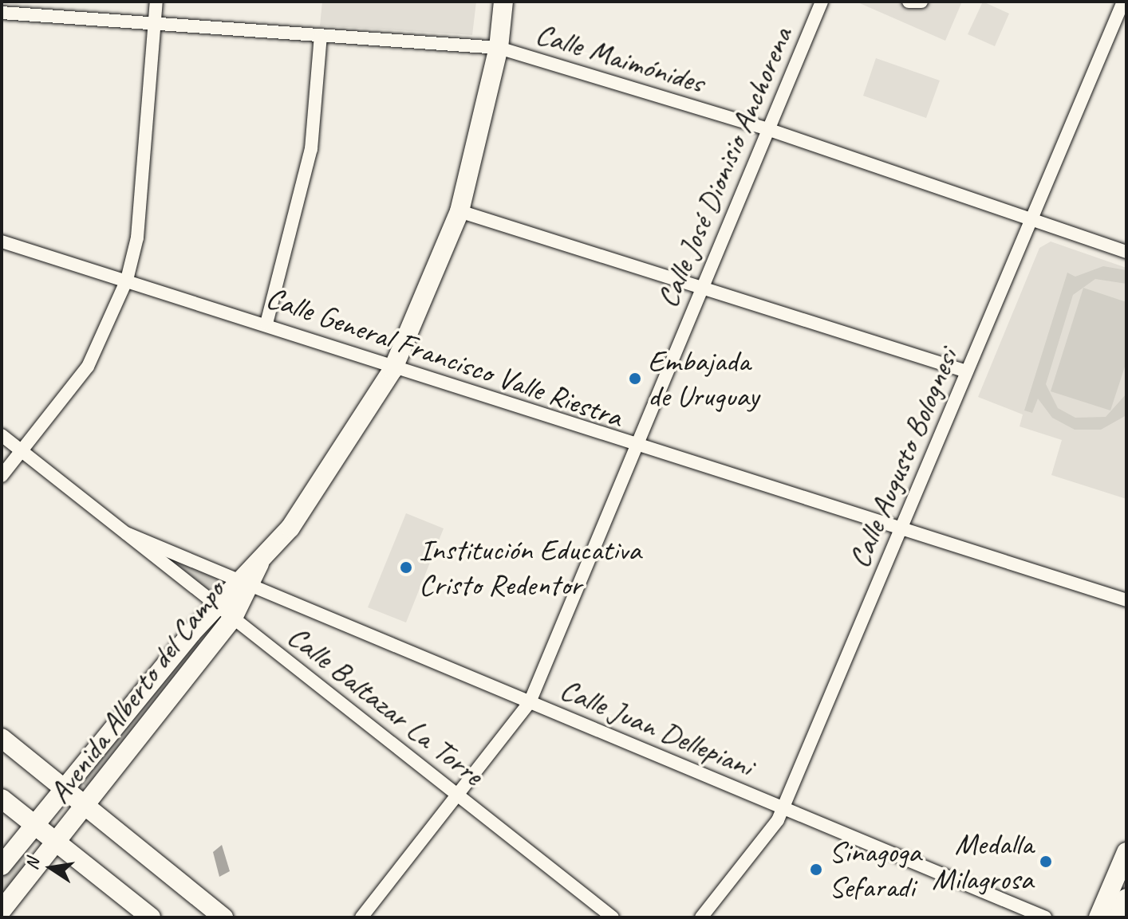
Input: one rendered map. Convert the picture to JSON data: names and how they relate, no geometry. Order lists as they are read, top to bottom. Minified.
{"streets":{"main road":["Avenida Alberto del Campo"],"street":["Calle Maimónides","Calle José Dionisio Anchorena","Calle General Francisco Valle Riestra","Calle Augusto Bolognesi","Calle Baltazar La Torre","Calle Juan Dellepiani"]},"crossings":[["Calle Maimónides","Calle José Dionisio Anchorena"],["Calle Maimónides","Calle Augusto Bolognesi"],["Calle Maimónides","Avenida Alberto del Campo"],["Calle José Dionisio Anchorena","Calle General Francisco Valle Riestra"],["Calle José Dionisio Anchorena","Calle Baltazar La Torre"],["Calle José Dionisio Anchorena","Calle Juan Dellepiani"],["Calle General Francisco Valle Riestra","Calle Augusto Bolognesi"],["Calle General Francisco Valle Riestra","Avenida Alberto del Campo"],["Calle Augusto Bolognesi","Calle Juan Dellepiani"],["Avenida Alberto del Campo","Calle Baltazar La Torre"],["Avenida Alberto del Campo","Calle Juan Dellepiani"],["Calle Baltazar La Torre","Calle Juan Dellepiani"]],"places":["Embajada de Uruguay","Institución Educativa Cristo Redentor","Medalla Milagrosa","Sinagoga Sefaradi"],"north":"left"}
